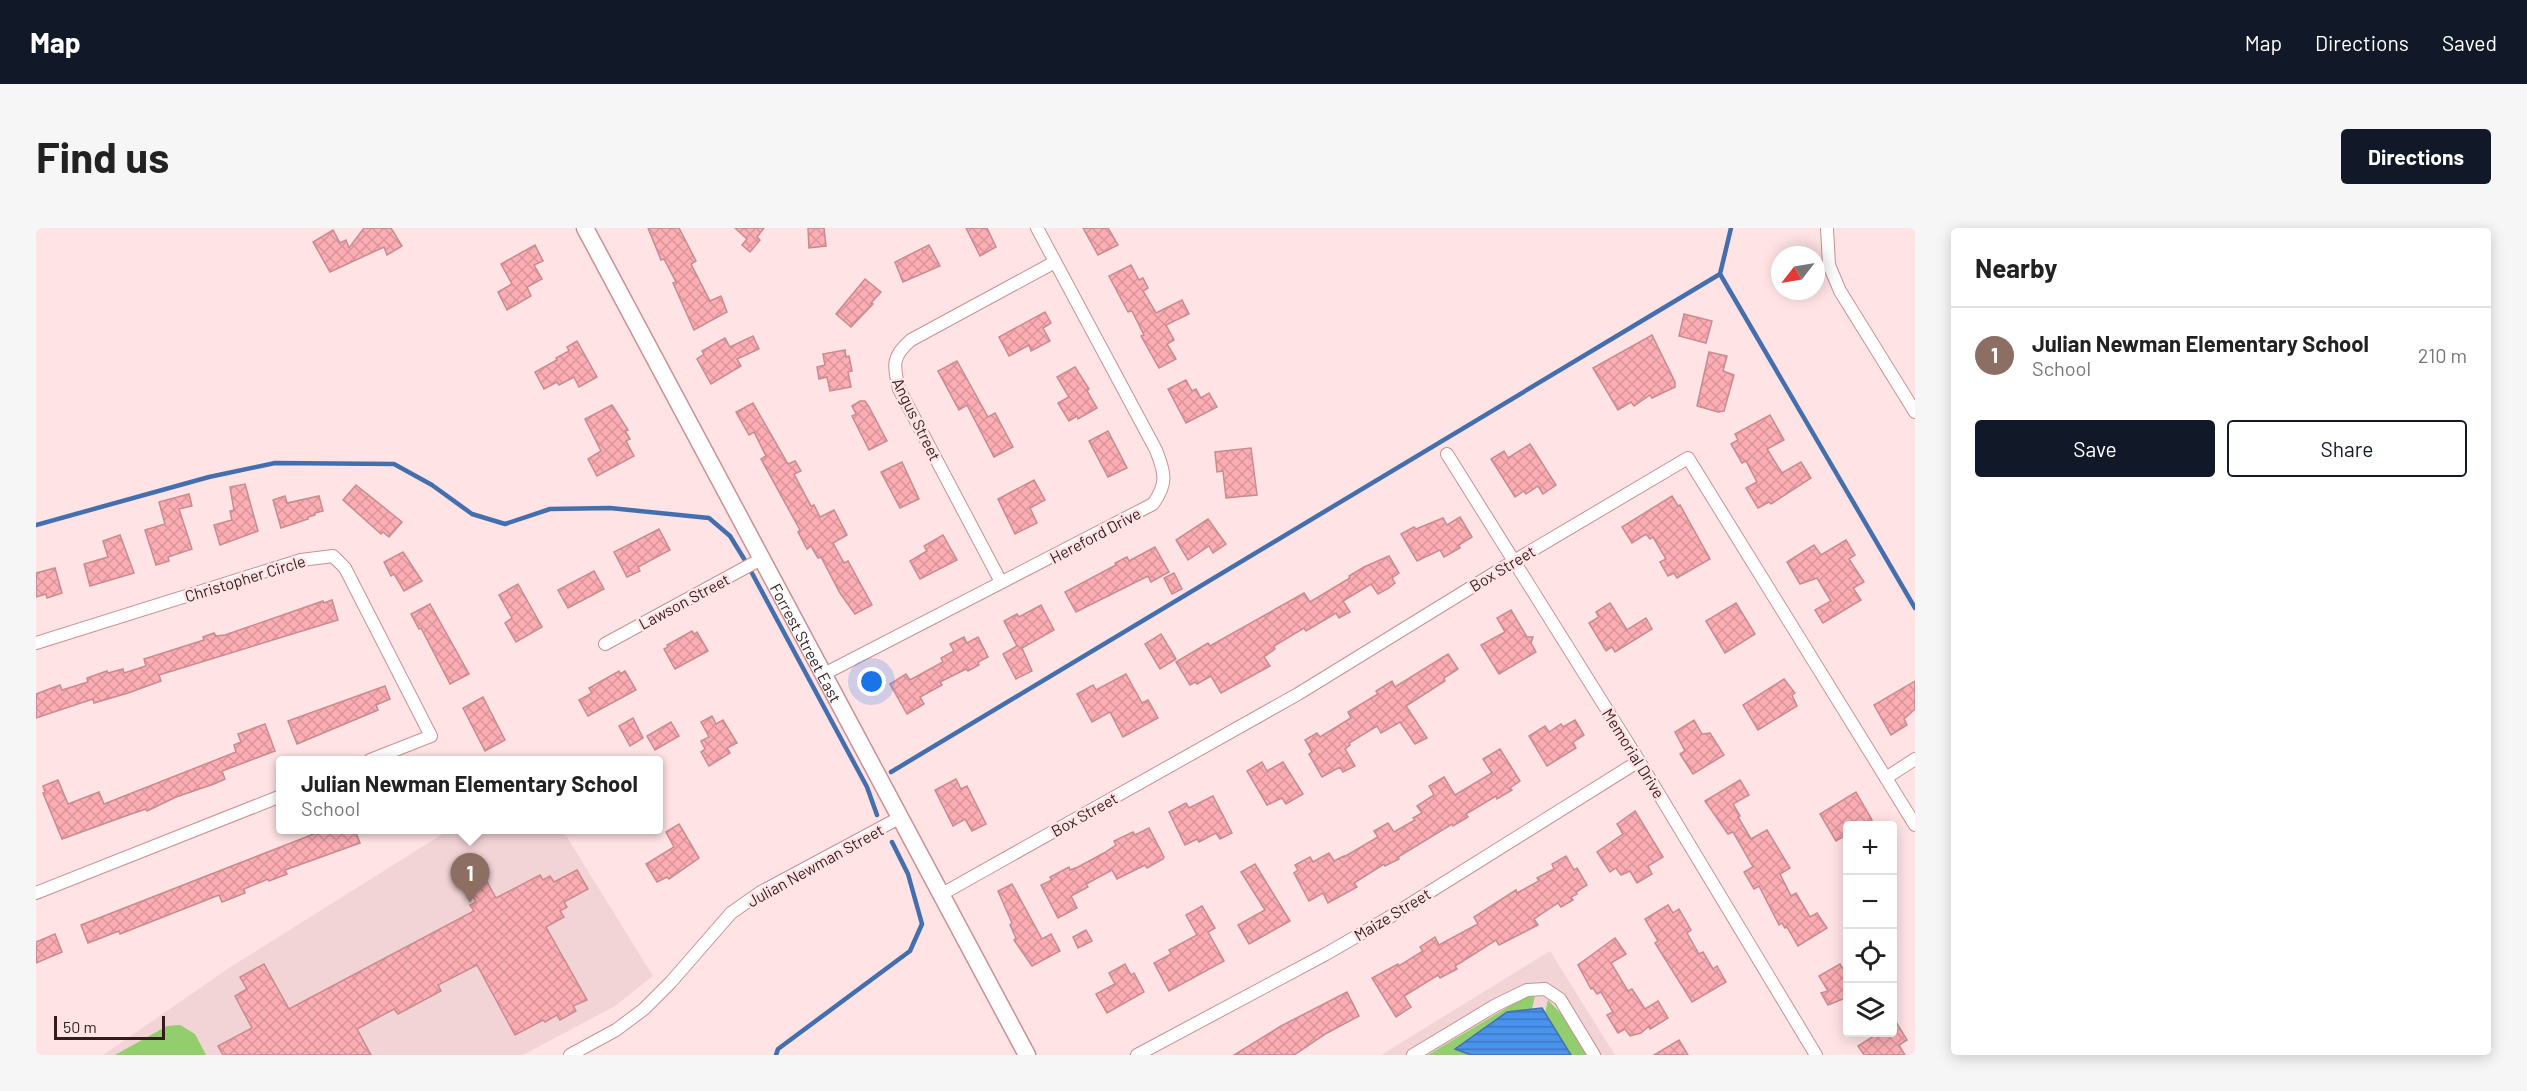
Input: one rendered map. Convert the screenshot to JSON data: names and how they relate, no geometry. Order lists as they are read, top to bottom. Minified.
{"streets":{"main road":["Forrest Street East"],"street":["Angus Street","Hereford Drive","Box Street","Christopher Circle","Lawson Street","Memorial Drive","Julian Newman Street","Maize Street"]},"crossings":[["Angus Street","Hereford Drive"],["Hereford Drive","Forrest Street East"],["Box Street","Forrest Street East"],["Box Street","Memorial Drive"],["Lawson Street","Forrest Street East"],["Forrest Street East","Julian Newman Street"],["Memorial Drive","Maize Street"]],"scale_bar":"50 m","north":"bottom left","page":{"header":"Map","nav":["Map","Directions","Saved"],"buttons":["Directions",["Save","Share"]],"title":"Find us","heading":"Nearby","list":[{"mark":"1","name":"Julian Newman Elementary School","note":"School","value":"210 m"}],"popup":["Julian Newman Elementary School","School"],"map_buttons":["+","−"],"pins":"1","scale":"50 m"}}
